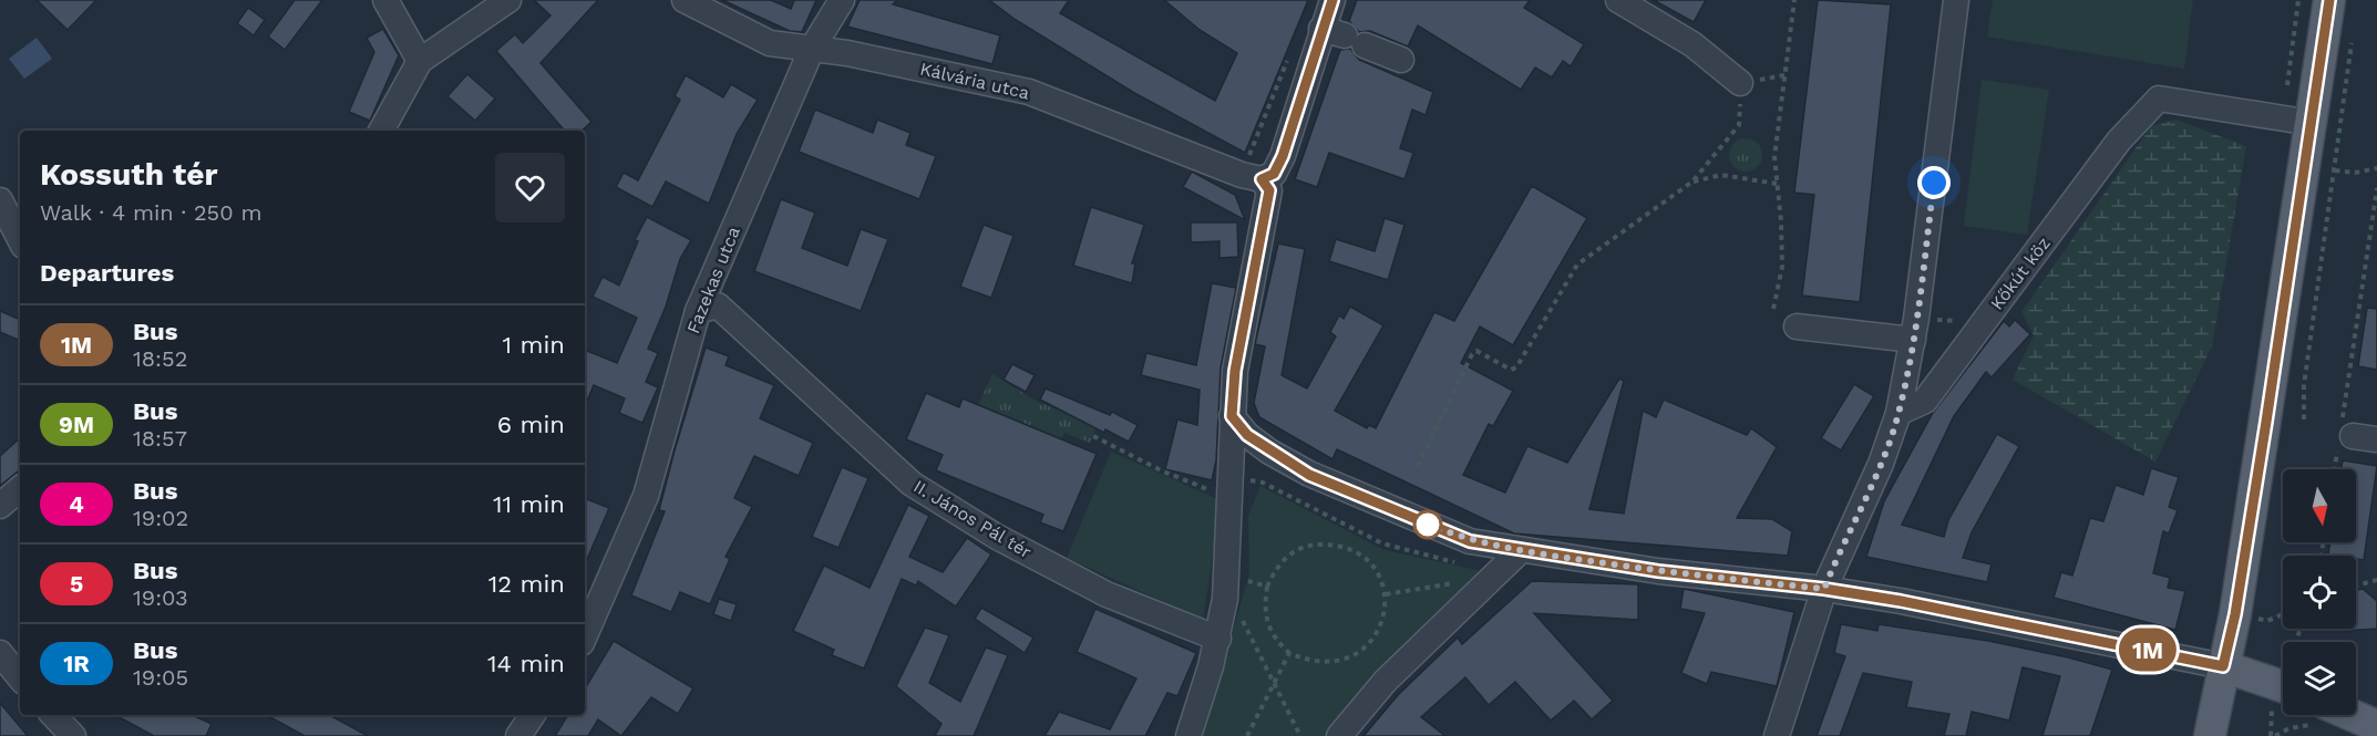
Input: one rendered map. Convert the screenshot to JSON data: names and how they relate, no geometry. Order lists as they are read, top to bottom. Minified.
{"streets":{"street":["Kálvária utca","Kőkút köz","Fazekas utca","II. János Pál tér"]},"crossings":[["Kálvária utca","Fazekas utca"],["Fazekas utca","II. János Pál tér"]],"lines":["bus line 1M"],"north":"bottom","page":{"on_map":"1M","heading":[["Kossuth tér","Walk · 4 min · 250 m"],"Departures"],"list":[{"mark":"1M","name":"Bus","note":"18:52","value":"1 min"},{"mark":"9M","name":"Bus","note":"18:57","value":"6 min"},{"mark":"4","name":"Bus","note":"19:02","value":"11 min"},{"mark":"5","name":"Bus","note":"19:03","value":"12 min"},{"mark":"1R","name":"Bus","note":"19:05","value":"14 min"}]}}
